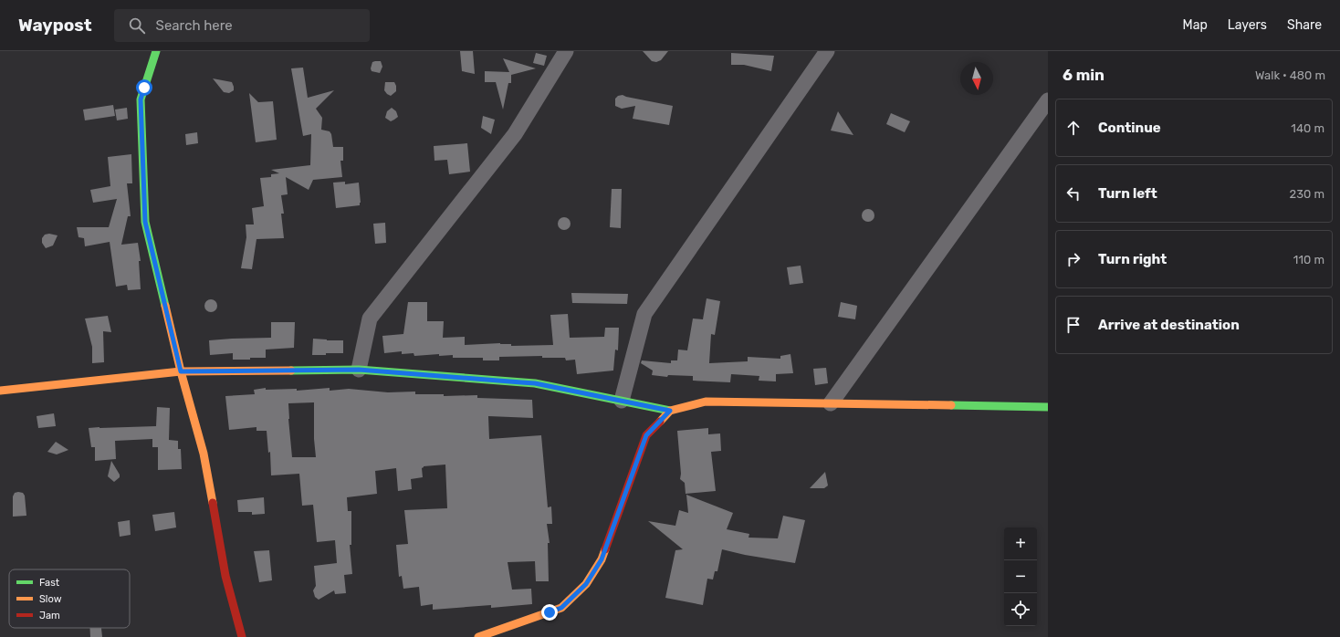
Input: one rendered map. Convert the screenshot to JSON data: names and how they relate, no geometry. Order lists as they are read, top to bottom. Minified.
{"legend":["Fast","Slow","Jam"],"north":"bottom","page":{"header":"Waypost","search":"Search here","nav":["Map","Layers","Share"],"heading":["6 min","Walk · 480 m"],"list":[["Continue","140 m"],["Turn left","230 m"],["Turn right","110 m"],"Arrive at destination"],"map_buttons":["+","−"]}}
